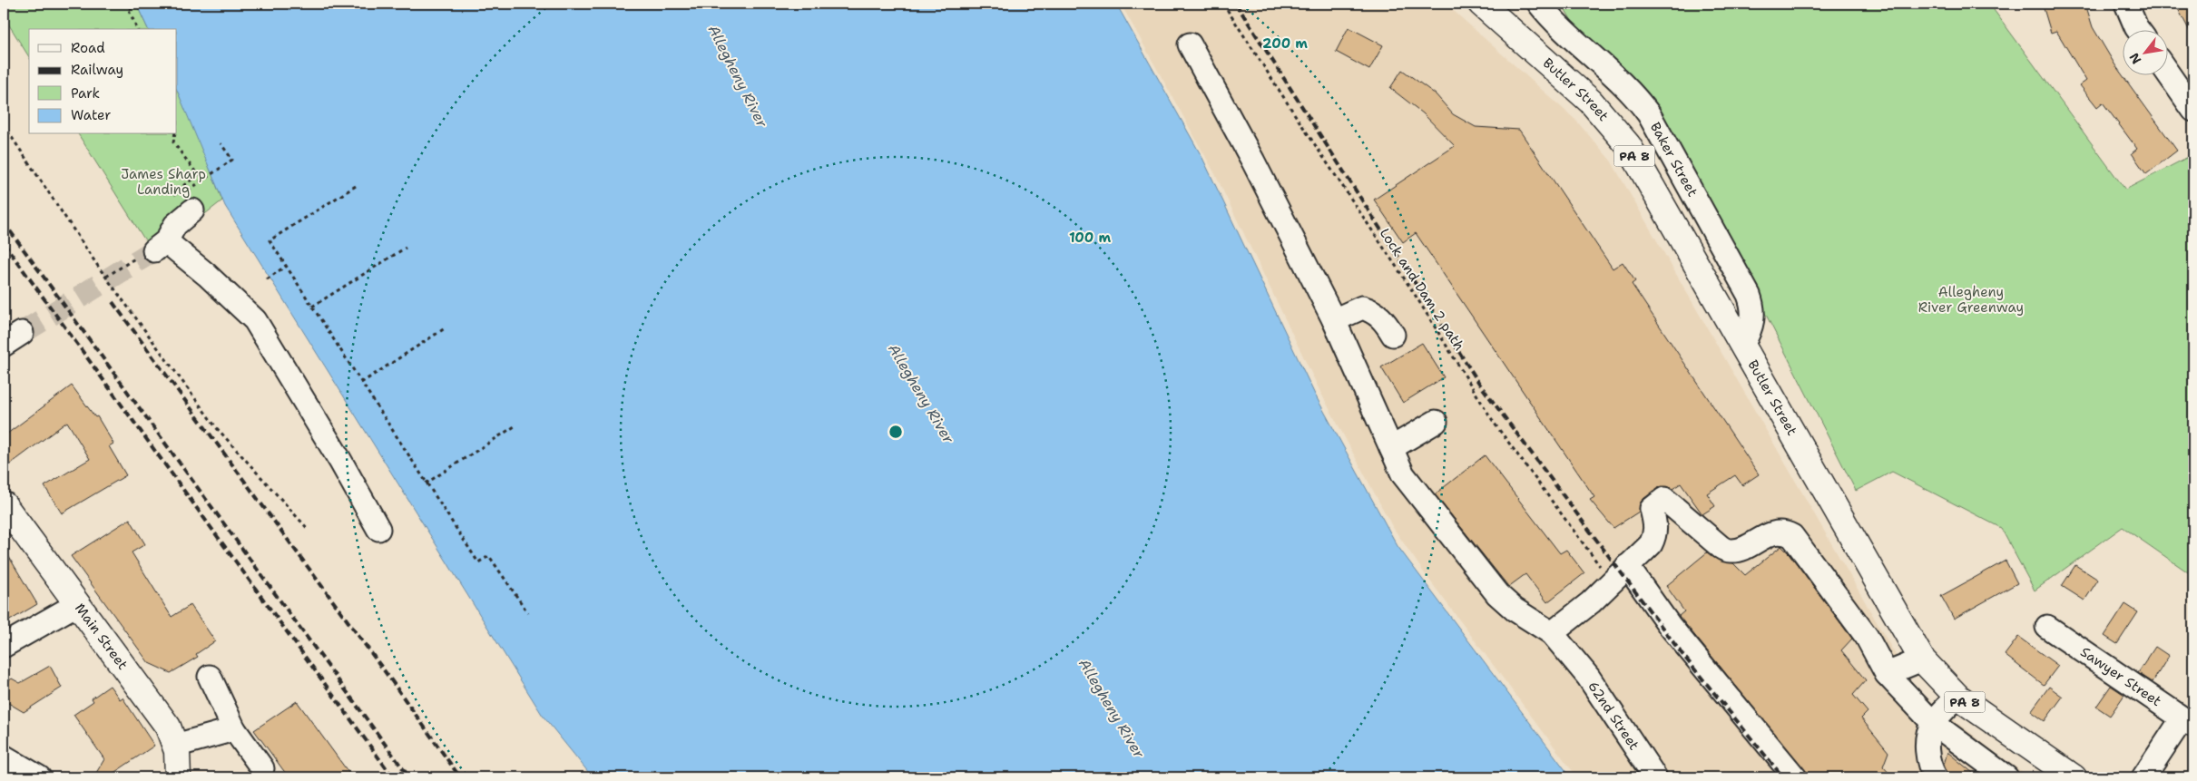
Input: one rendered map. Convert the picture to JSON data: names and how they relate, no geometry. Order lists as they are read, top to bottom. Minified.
{"streets":{"main road":["Butler Street","PA 8","Main Street"],"street":["Baker Street","Sawyer Street","62nd Street"],"path":["Lock and Dam 2 path"]},"crossings":[["Butler Street","Baker Street"]],"water":["Allegheny River"],"parks":["James Sharp Landing","Allegheny River Greenway"],"legend":["Road","Railway","Park","Water"],"north":"bottom left","rings":["200 m","100 m"]}
